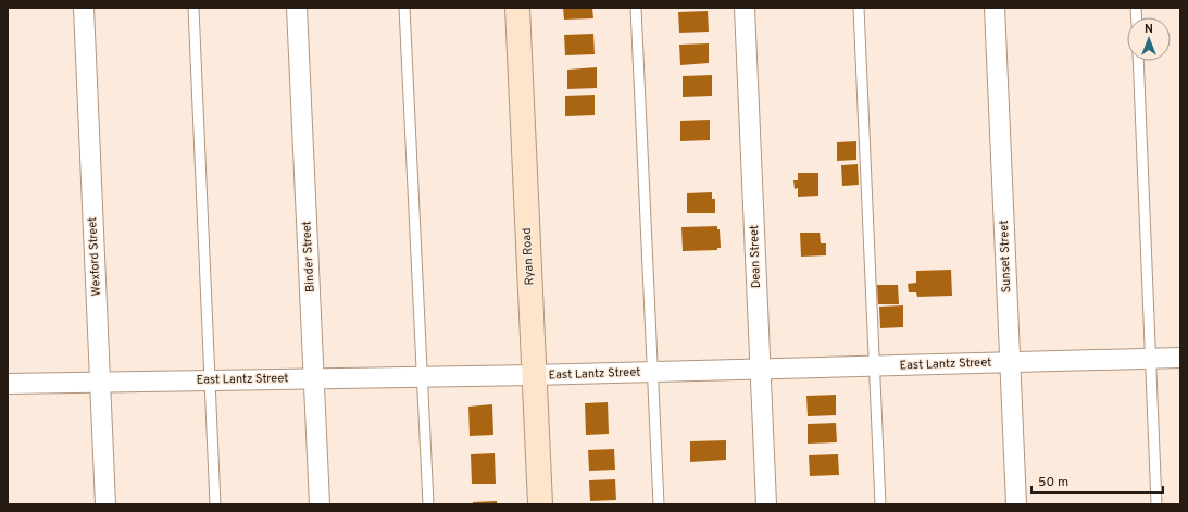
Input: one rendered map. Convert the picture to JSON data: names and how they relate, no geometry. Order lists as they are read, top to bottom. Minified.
{"streets":{"street":["Wexford Street","Binder Street","Ryan Road","Dean Street","Sunset Street","East Lantz Street"]},"crossings":[["Wexford Street","East Lantz Street"],["Binder Street","East Lantz Street"],["Ryan Road","East Lantz Street"],["Dean Street","East Lantz Street"],["Sunset Street","East Lantz Street"]],"scale_bar":"50 m","north":"top"}
